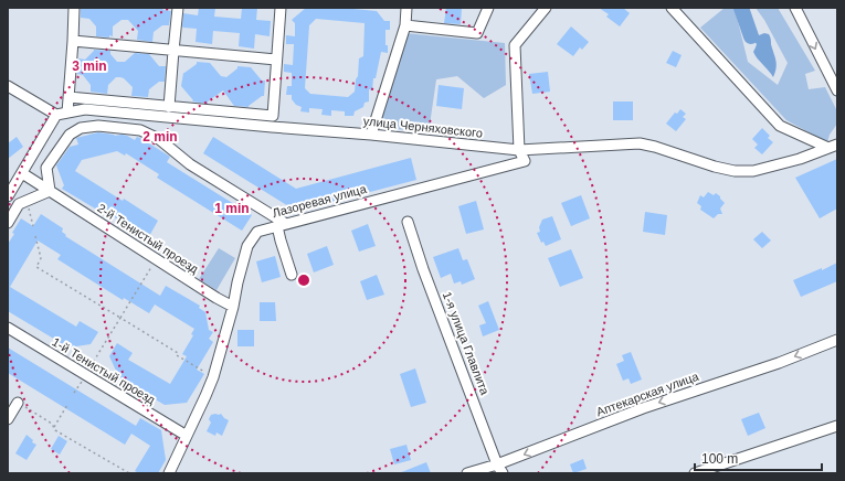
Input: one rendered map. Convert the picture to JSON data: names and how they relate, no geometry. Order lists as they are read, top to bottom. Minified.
{"streets":{"street":["улица Черняховского","Лазоревая улица","2-й Тенистый проезд","1-я улица Главлита","1-й Тенистый проезд","Аптекарская улица"]},"crossings":[["улица Черняховского","Лазоревая улица"],["Лазоревая улица","2-й Тенистый проезд"],["Лазоревая улица","1-й Тенистый проезд"],["1-я улица Главлита","Аптекарская улица"]],"scale_bar":"100 m","rings":["3 min","2 min","1 min"]}
